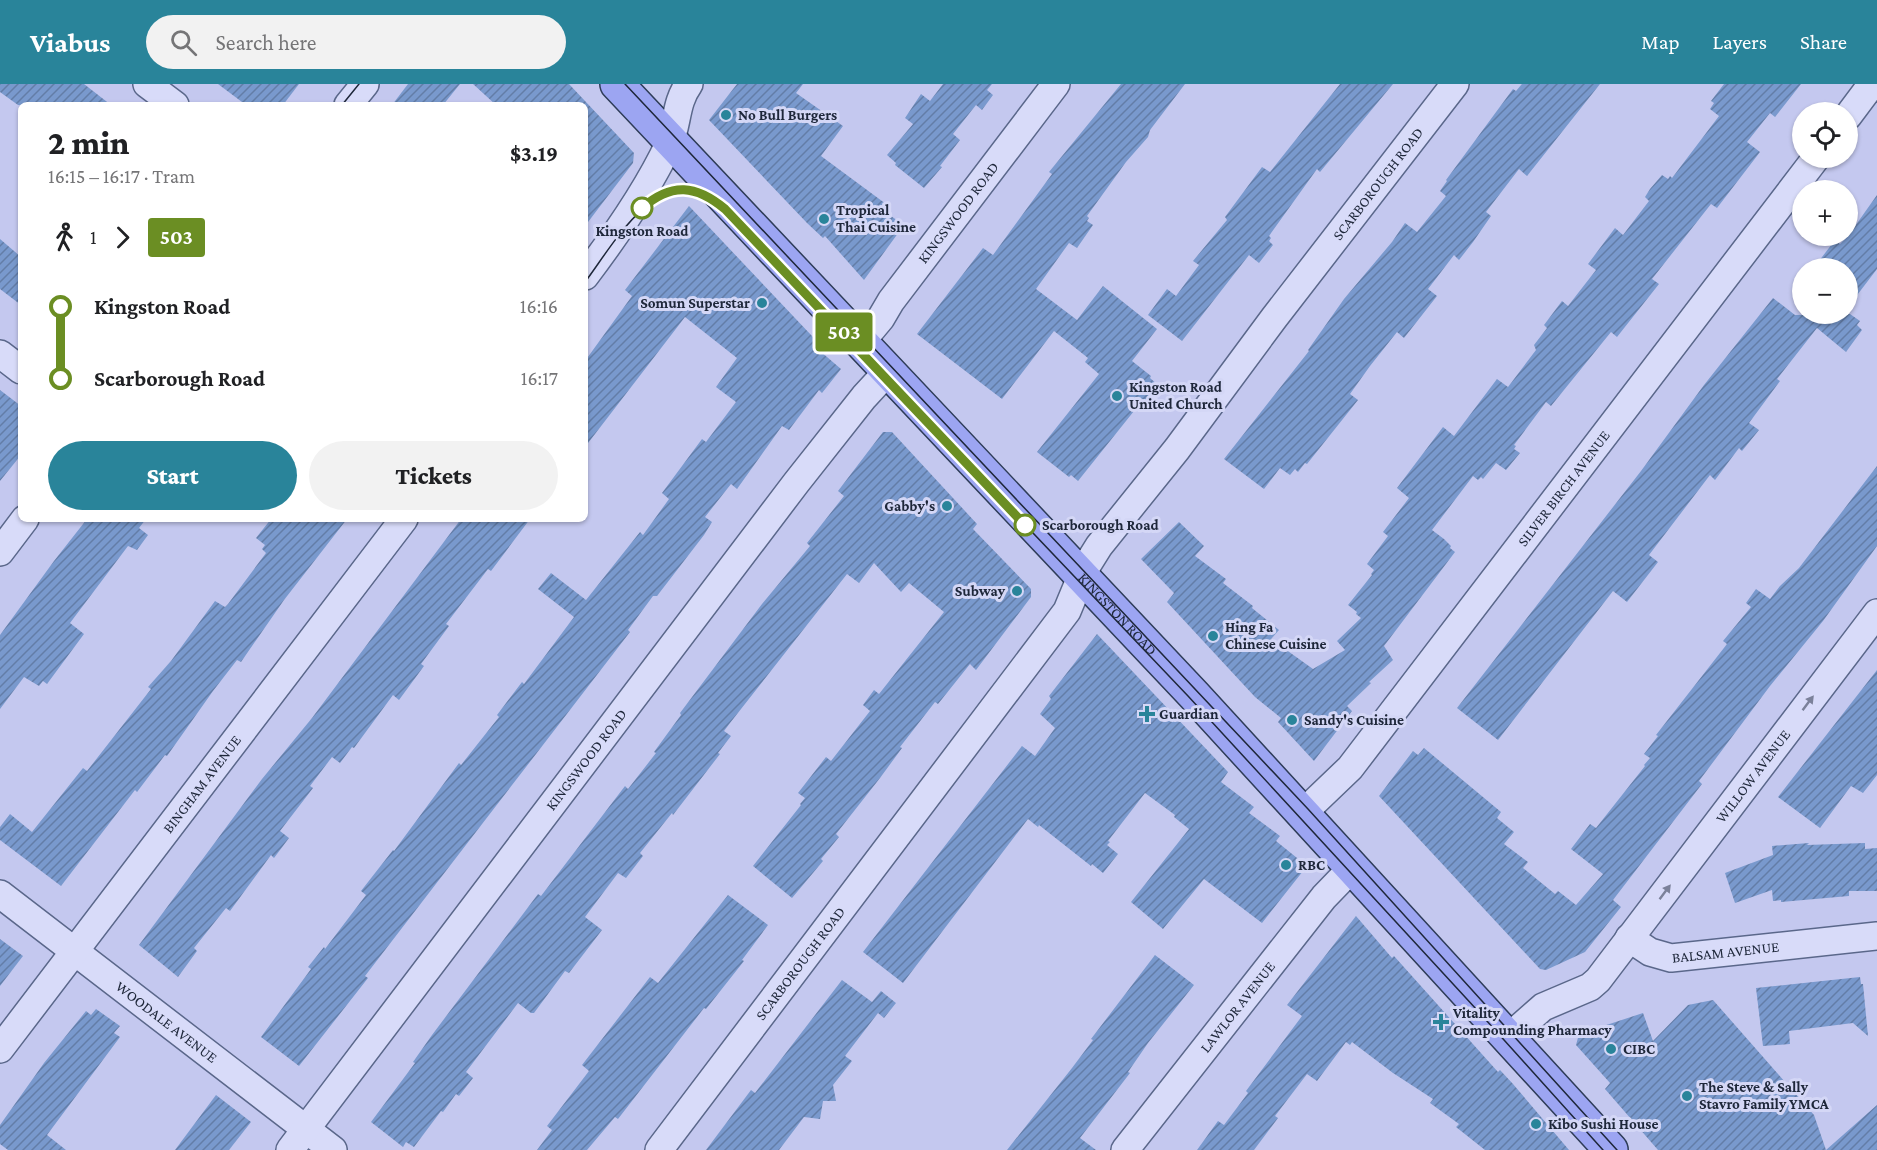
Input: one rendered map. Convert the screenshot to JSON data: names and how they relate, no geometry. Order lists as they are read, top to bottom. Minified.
{"streets":{"main road":["KINGSTON ROAD"],"street":["SCARBOROUGH ROAD","KINGSWOOD ROAD","SILVER BIRCH AVENUE","WILLOW AVENUE","BINGHAM AVENUE","BALSAM AVENUE","LAWLOR AVENUE","WOODALE AVENUE"]},"crossings":[["SCARBOROUGH ROAD","KINGSTON ROAD"],["KINGSWOOD ROAD","KINGSTON ROAD"],["KINGSWOOD ROAD","WOODALE AVENUE"],["SILVER BIRCH AVENUE","KINGSTON ROAD"],["KINGSTON ROAD","LAWLOR AVENUE"],["WILLOW AVENUE","BALSAM AVENUE"],["BINGHAM AVENUE","WOODALE AVENUE"]],"one_way":["WILLOW AVENUE"],"places":{"other":["No Bull Burgers","Kingston Road","Tropical Thai Cuisine","Somun Superstar","Kingston Road United Church","Gabby's","Scarborough Road","Subway","Hing Fa Chinese Cuisine","Sandy's Cuisine","RBC","CIBC","The Steve & Sally Stavro Family YMCA","Kibo Sushi House"],"health":["Guardian","Vitality Compounding Pharmacy"]},"lines":["tram line 503"],"page":{"header":"Viabus","search":"Search here","nav":["Map","Layers","Share"],"on_map":"503","map_buttons":["+","−"],"heading":["2 min","16:15 – 16:17 · Tram","$3.19"],"legs":["1","503"],"list":[{"name":"Kingston Road","value":"16:16"},{"name":"Scarborough Road","value":"16:17"}],"buttons":["Start","Tickets"]}}
